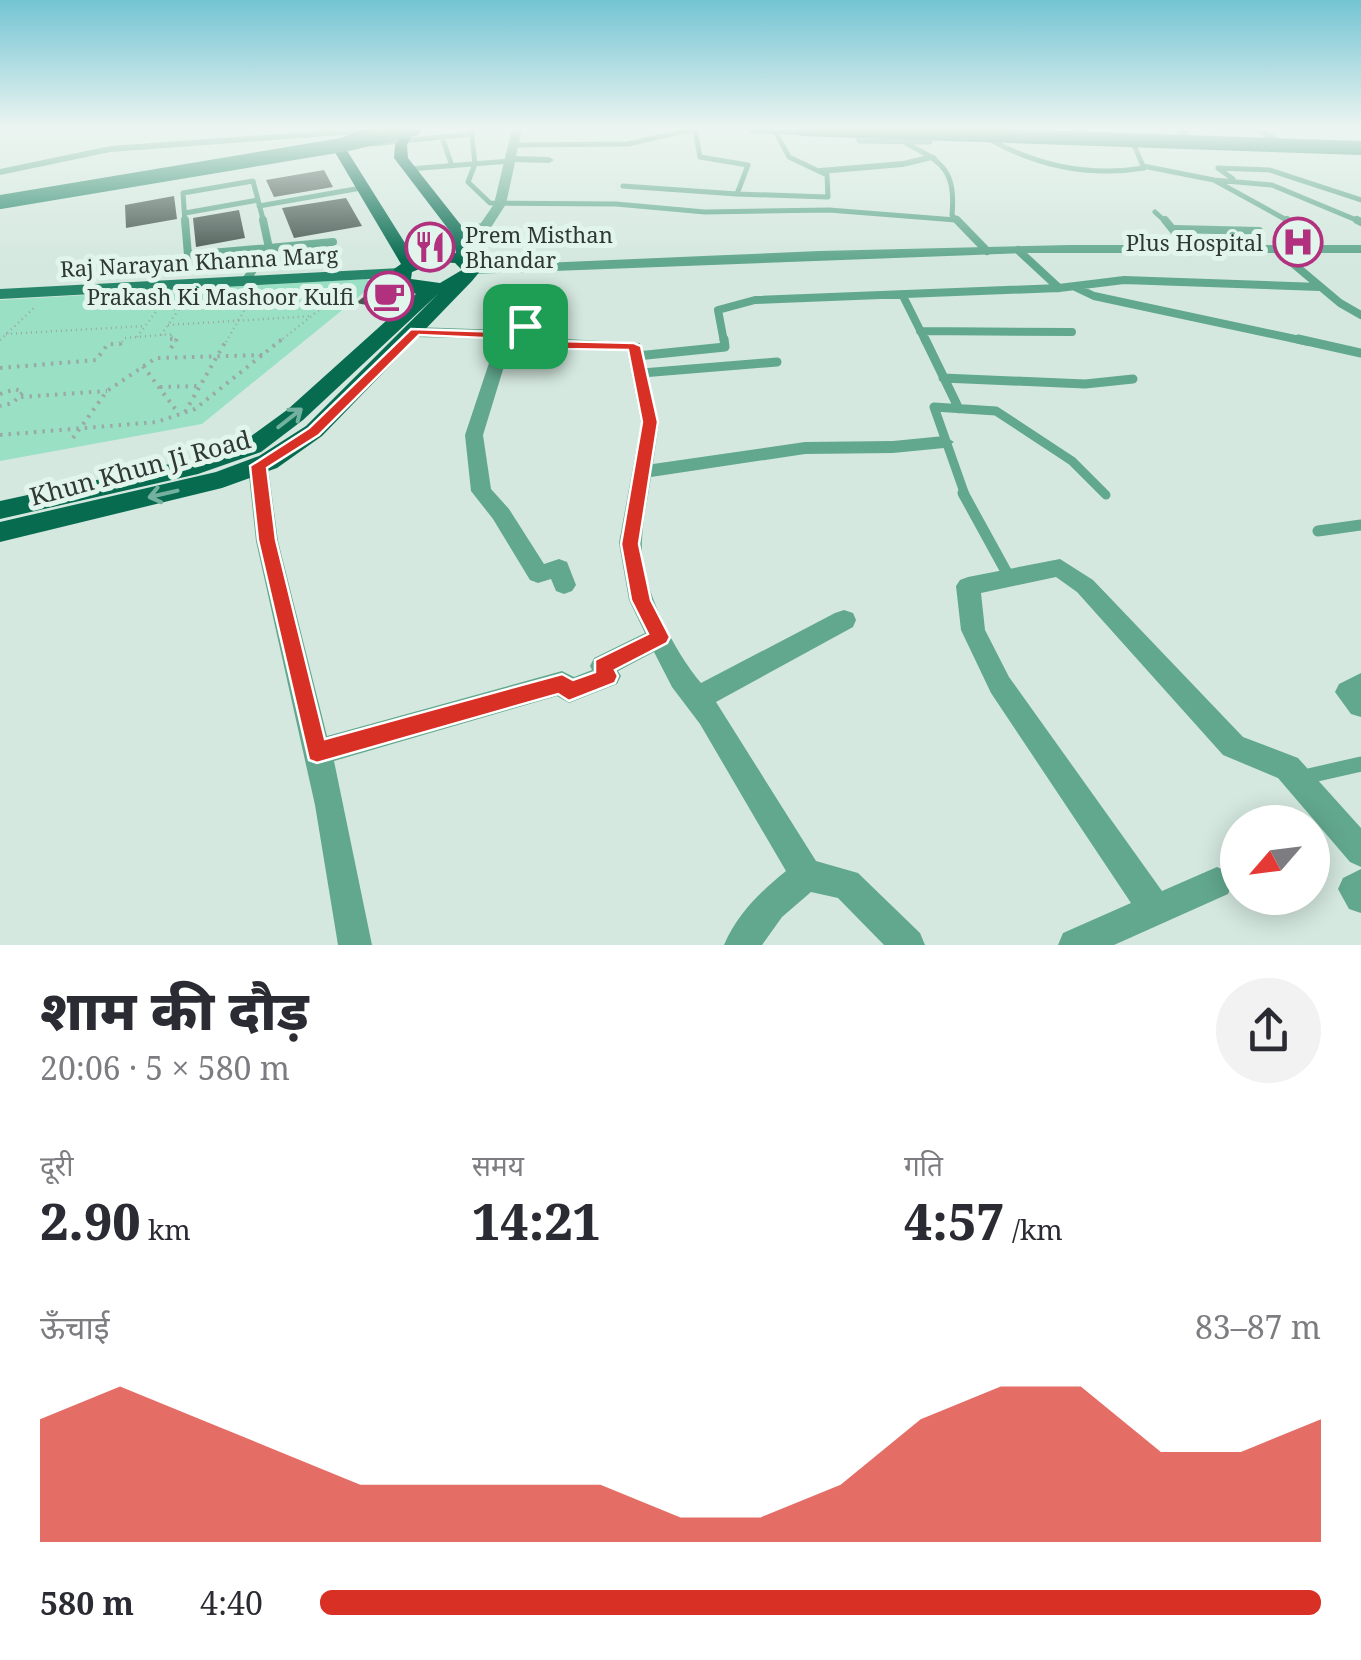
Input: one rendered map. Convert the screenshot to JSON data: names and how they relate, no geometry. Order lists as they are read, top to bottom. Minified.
{"streets":{"main road":["Raj Narayan Khanna Marg","Khun Khun Ji Road"]},"places":{"hospital":["Plus Hospital"],"restaurant":["Prem Misthan Bhandar"],"cafe":["Prakash Ki Mashoor Kulfi"]},"north":"bottom left","page":{"heading":["शाम की दौड़","20:06 · 5 × 580 m"],"stats":[["दूरी","2.90 km"],["समय","14:21"],["गति","4:57 /km"]],"chart":["ऊँचाई","83–87 m"],"list":[{"name":"580 m","note":"4:40"}]}}
